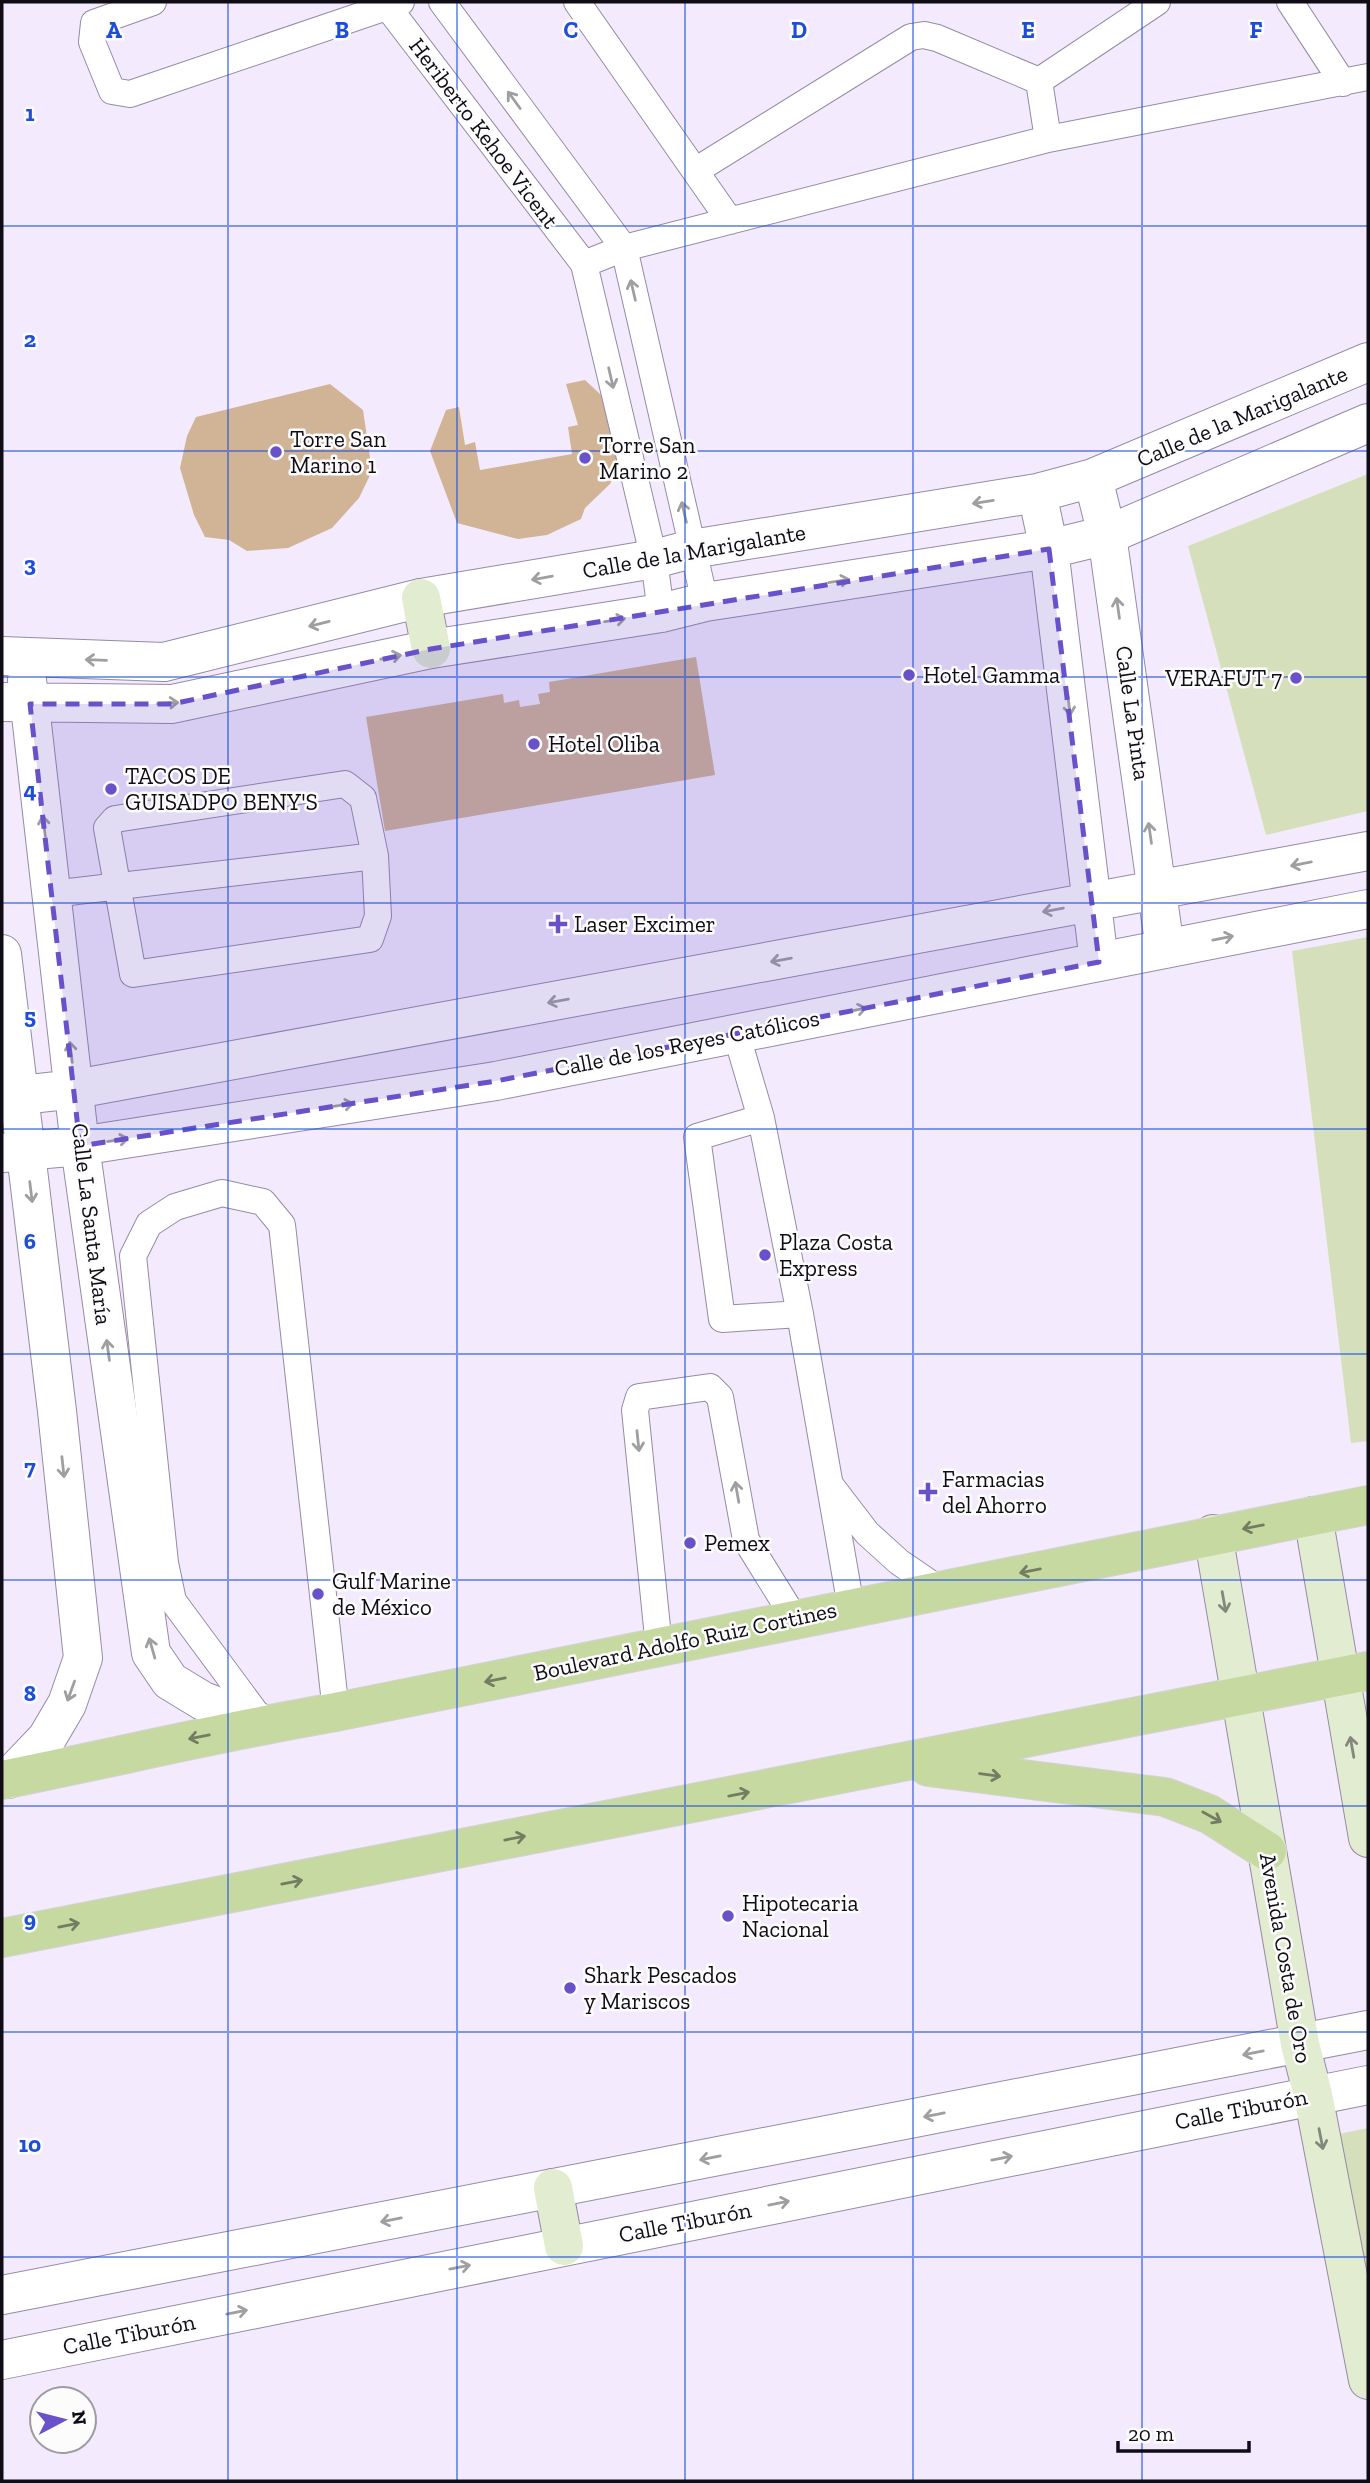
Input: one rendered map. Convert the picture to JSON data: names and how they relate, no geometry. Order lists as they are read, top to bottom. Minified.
{"streets":{"main road":["Boulevard Adolfo Ruiz Cortines"],"street":["Calle de la Marigalante","Calle La Pinta","Calle de los Reyes Católicos","Calle La Santa María","Avenida Costa de Oro","Calle Tiburón"],"lane":["Heriberto Kehoe Vicent"]},"crossings":[["Calle de la Marigalante","Calle La Pinta"],["Calle de la Marigalante","Calle La Santa María"],["Calle La Pinta","Calle de los Reyes Católicos"],["Calle de los Reyes Católicos","Calle La Santa María"],["Calle La Santa María","Boulevard Adolfo Ruiz Cortines"],["Boulevard Adolfo Ruiz Cortines","Avenida Costa de Oro"],["Avenida Costa de Oro","Calle Tiburón"]],"places":{"other":["Torre San Marino 1","Torre San Marino 2","Hotel Gamma","VERAFUT 7","Hotel Oliba","TACOS DE GUISADPO BENY'S","Plaza Costa Express","Pemex","Gulf Marine de México","Hipotecaria Nacional","Shark Pescados y Mariscos"],"health":["Laser Excimer","Farmacias del Ahorro"]},"scale_bar":"20 m","north":"right","grid":{"columns":["A","B","C","D","E","F"],"rows":["1","2","3","4","5","6","7","8","9","10"]}}
